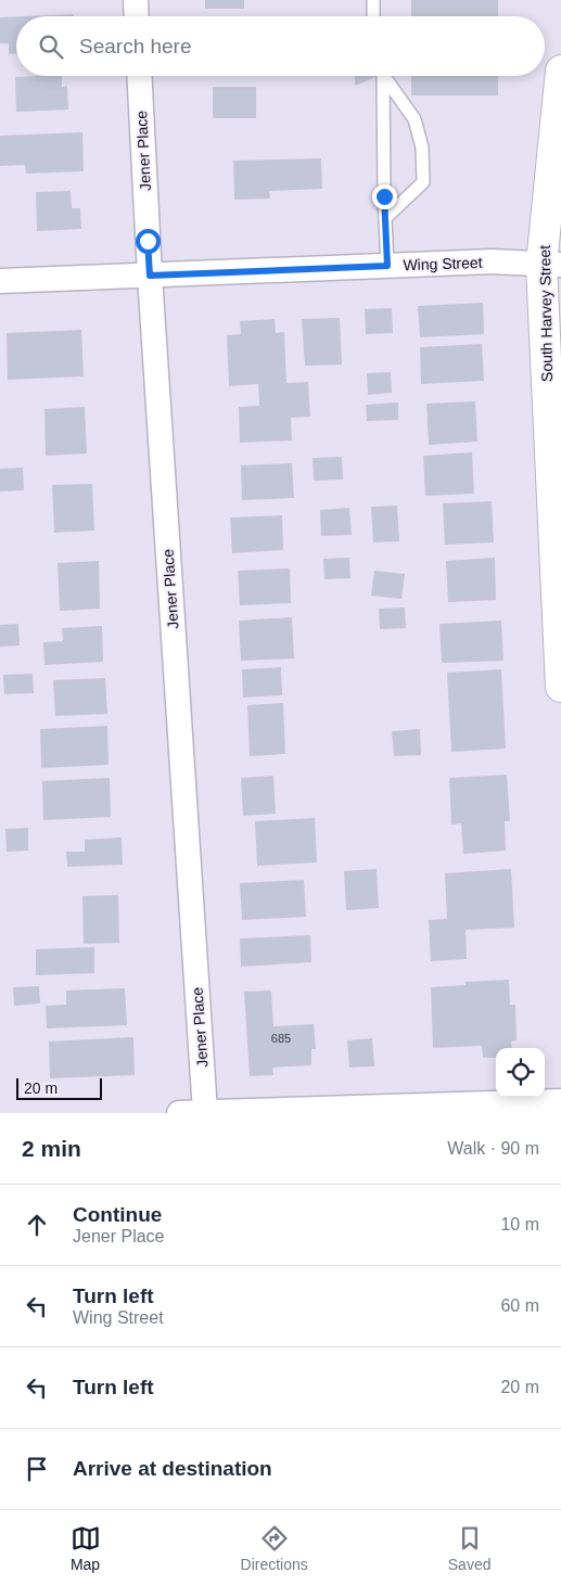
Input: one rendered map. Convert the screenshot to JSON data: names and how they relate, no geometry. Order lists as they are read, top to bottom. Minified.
{"streets":{"street":["Jener Place","Wing Street","South Harvey Street"]},"crossings":[["Jener Place","Wing Street"],["Wing Street","South Harvey Street"]],"house_numbers":["685"],"scale_bar":"20 m","page":{"search":"Search here","scale":"20 m","heading":["2 min","Walk · 90 m"],"list":[["Continue","Jener Place","10 m"],["Turn left","Wing Street","60 m"],["Turn left","20 m"],"Arrive at destination"],"nav":["Map","Directions","Saved"]}}
